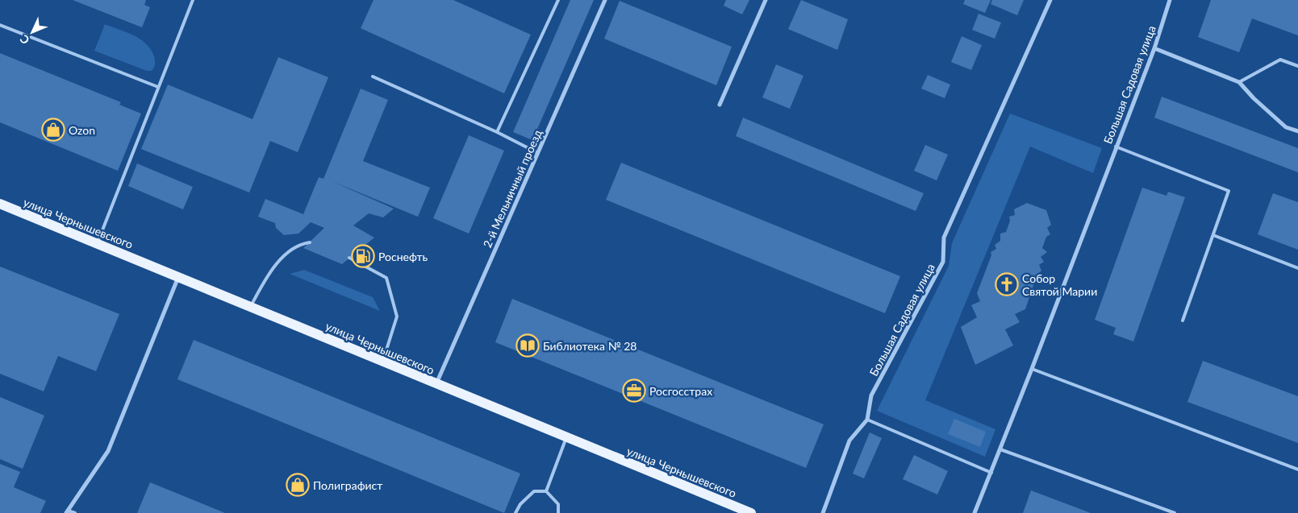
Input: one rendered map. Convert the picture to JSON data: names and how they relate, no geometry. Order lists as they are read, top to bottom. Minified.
{"streets":{"main road":["улица Чернышевского"],"street":["Большая Садовая улица","2-й Мельничный проезд"]},"crossings":[["2-й Мельничный проезд","улица Чернышевского"]],"places":{"shop":["Ozon","Полиграфист"],"fuel station":["Роснефть"],"church":["Собор Святой Марии"],"library":["Библиотека № 28"],"office":["Росгосстрах"]},"north":"bottom left"}
